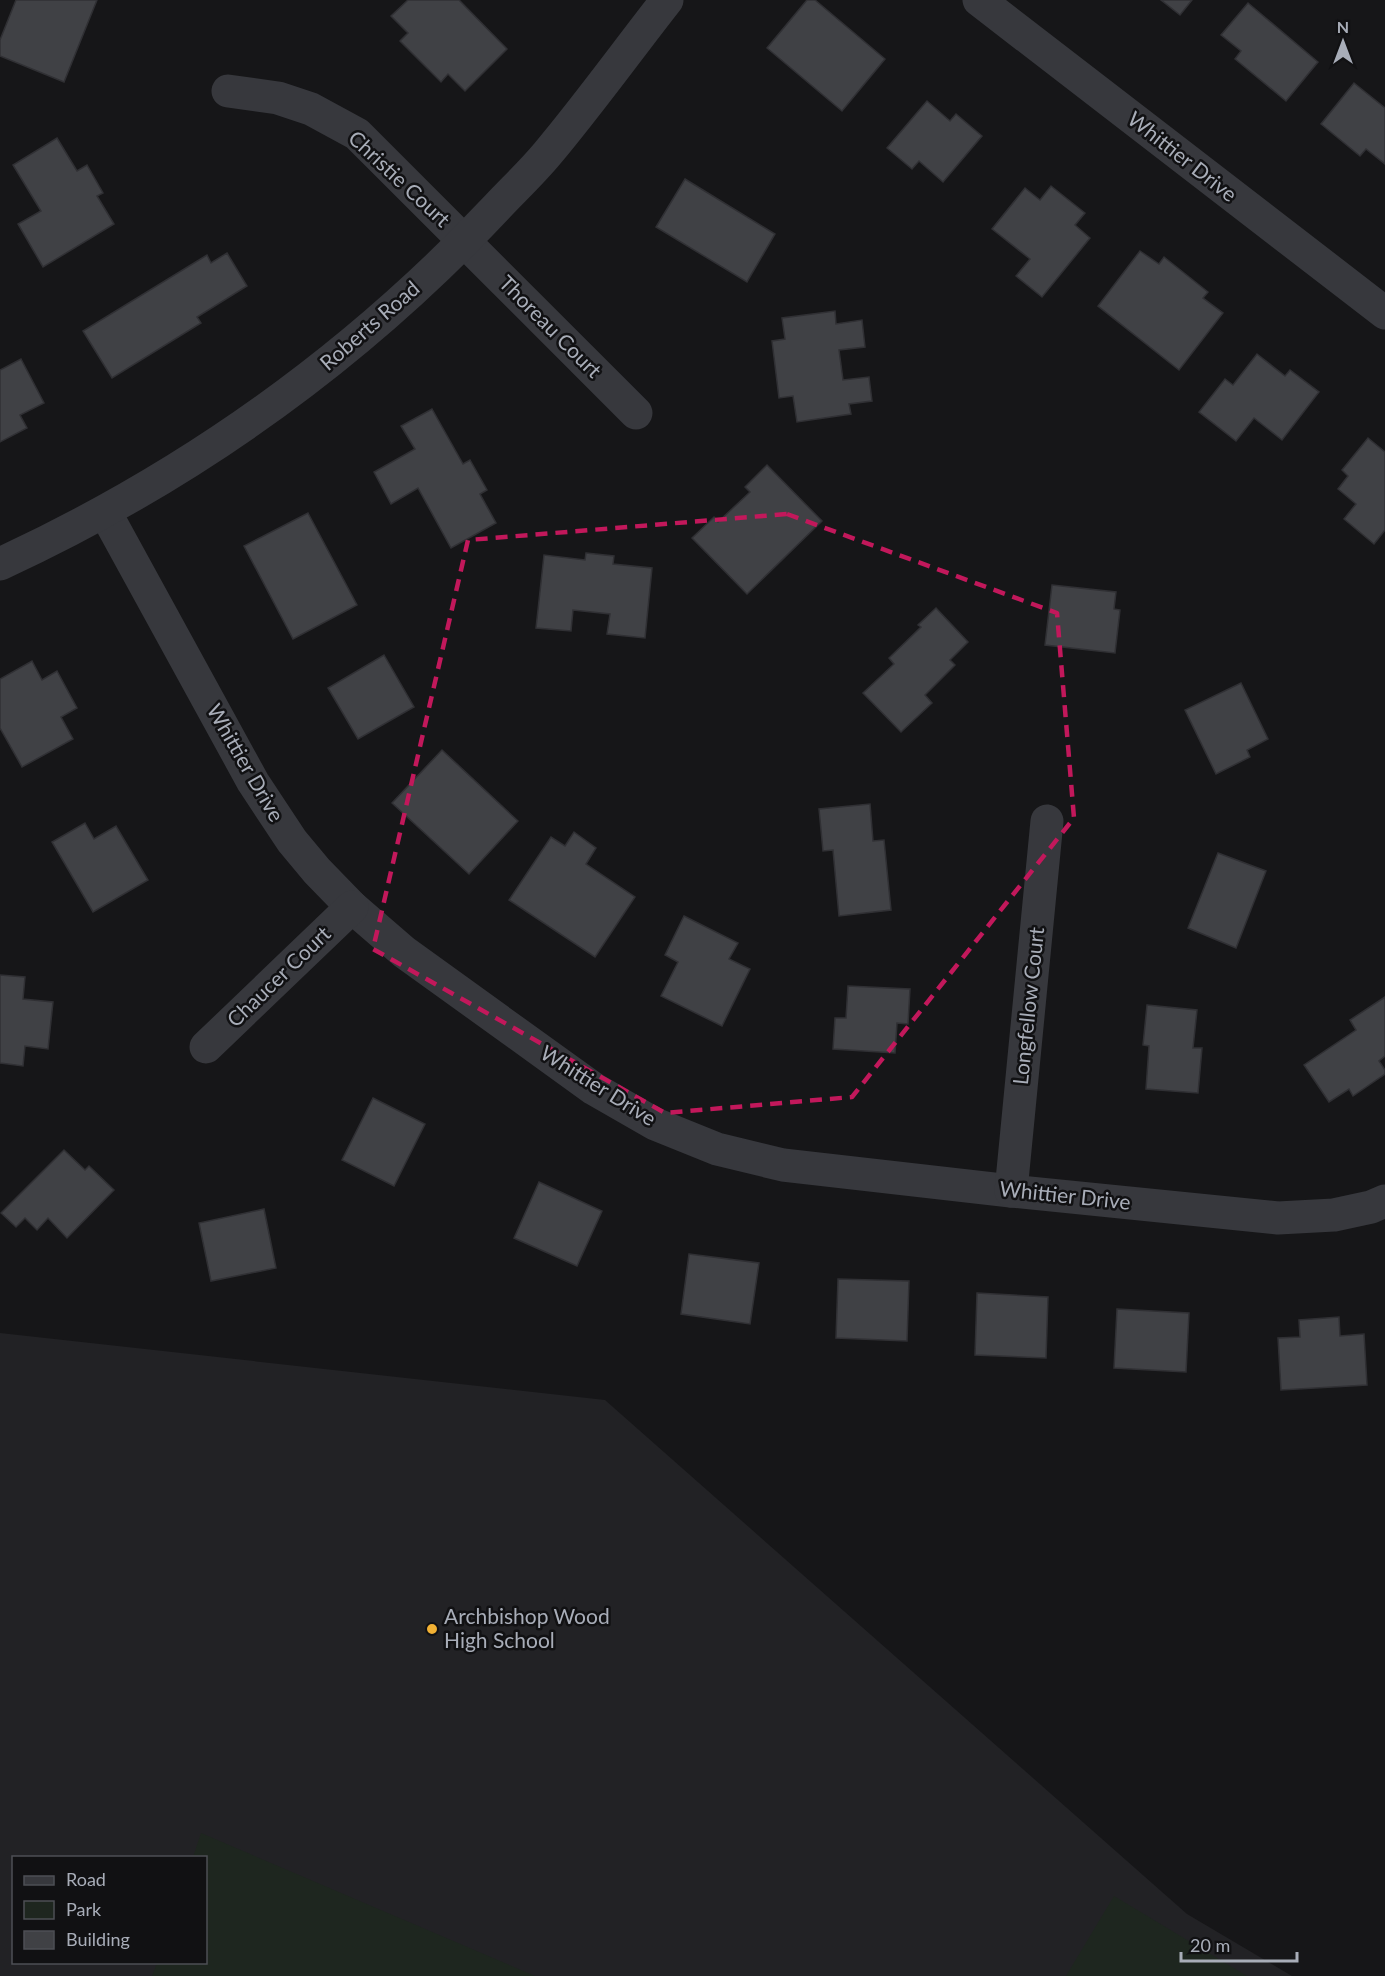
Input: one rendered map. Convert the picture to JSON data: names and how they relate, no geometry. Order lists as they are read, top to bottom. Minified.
{"streets":{"street":["Whittier Drive","Christie Court","Roberts Road","Thoreau Court","Chaucer Court","Longfellow Court"]},"crossings":[["Whittier Drive","Roberts Road"],["Whittier Drive","Chaucer Court"],["Whittier Drive","Longfellow Court"],["Christie Court","Roberts Road"],["Christie Court","Thoreau Court"],["Roberts Road","Thoreau Court"]],"places":["Archbishop Wood High School"],"legend":["Road","Park","Building"],"scale_bar":"20 m","north":"top"}
